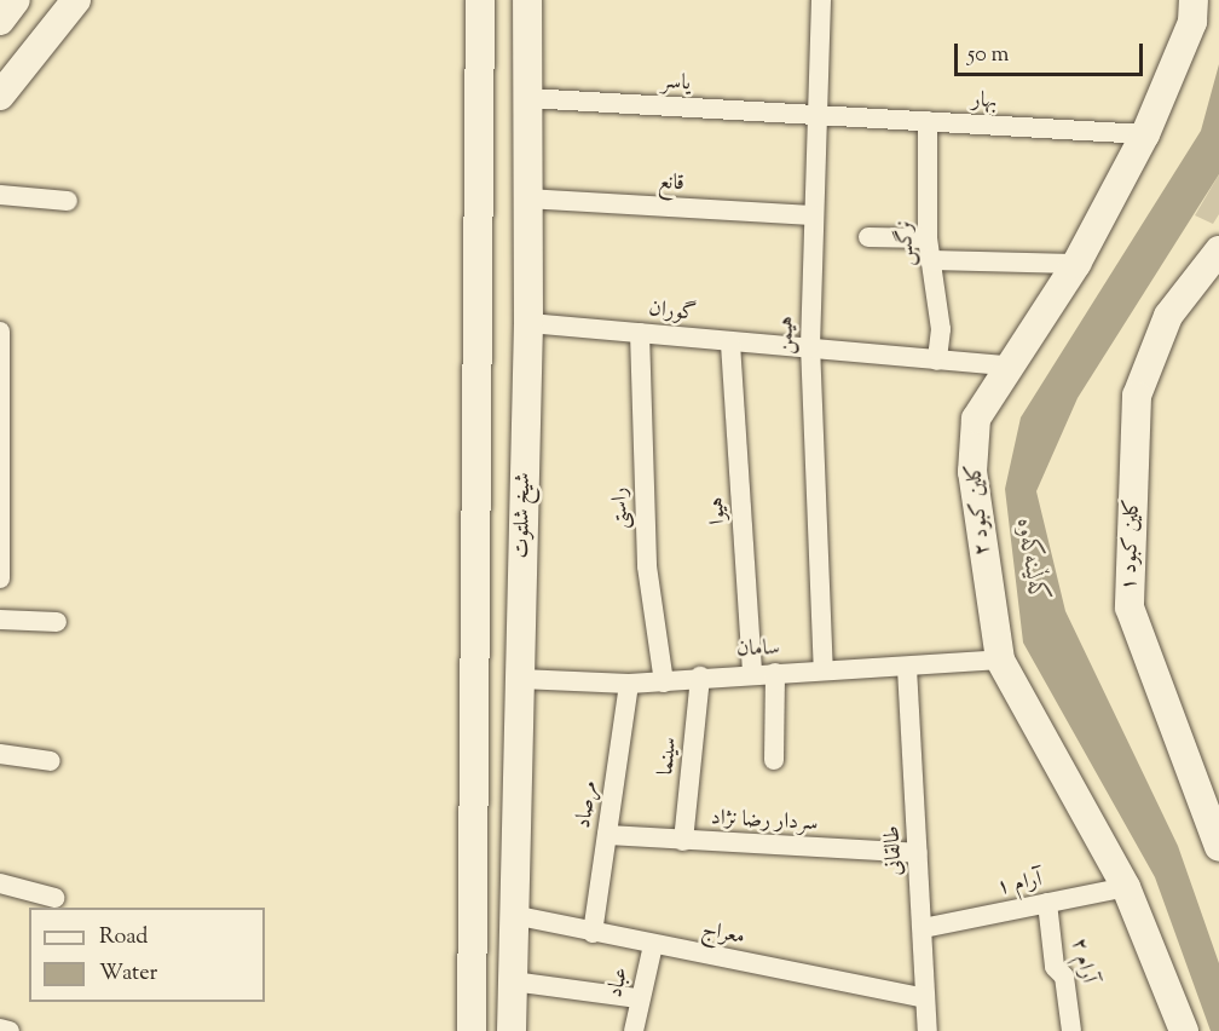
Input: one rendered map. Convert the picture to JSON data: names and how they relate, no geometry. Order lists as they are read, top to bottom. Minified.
{"streets":{"main road":["کلین کبود ۲","شیخ شلتوت","کلین کبود ۱"],"street":["یاسر","بهار","قانع","نرگس","گوران","هیمن","راستی","هیوا","سامان","سینما","مرصاد","سردار رضا نژاد","طالقانی","آرام ۱","معراج","آرام ۲","عباد"]},"crossings":[["یاسر","بهار"],["یاسر","هیمن"],["یاسر","شیخ شلتوت"],["بهار","نرگس"],["بهار","هیمن"],["بهار","کلین کبود ۲"],["قانع","هیمن"],["قانع","شیخ شلتوت"],["نرگس","گوران"],["گوران","هیمن"],["گوران","راستی"],["گوران","کلین کبود ۲"],["گوران","هیوا"],["گوران","شیخ شلتوت"],["هیمن","سامان"],["راستی","سامان"],["کلین کبود ۲","سامان"],["کلین کبود ۲","آرام ۱"],["هیوا","سامان"],["شیخ شلتوت","سامان"],["شیخ شلتوت","معراج"],["سامان","سینما"],["سامان","مرصاد"],["سامان","طالقانی"],["سینما","سردار رضا نژاد"],["مرصاد","سردار رضا نژاد"],["مرصاد","معراج"],["سردار رضا نژاد","طالقانی"],["طالقانی","آرام ۱"],["طالقانی","معراج"],["آرام ۱","آرام ۲"],["معراج","عباد"]],"water":["کەڵینەکەوە"],"legend":["Road","Water"],"scale_bar":"50 m"}
